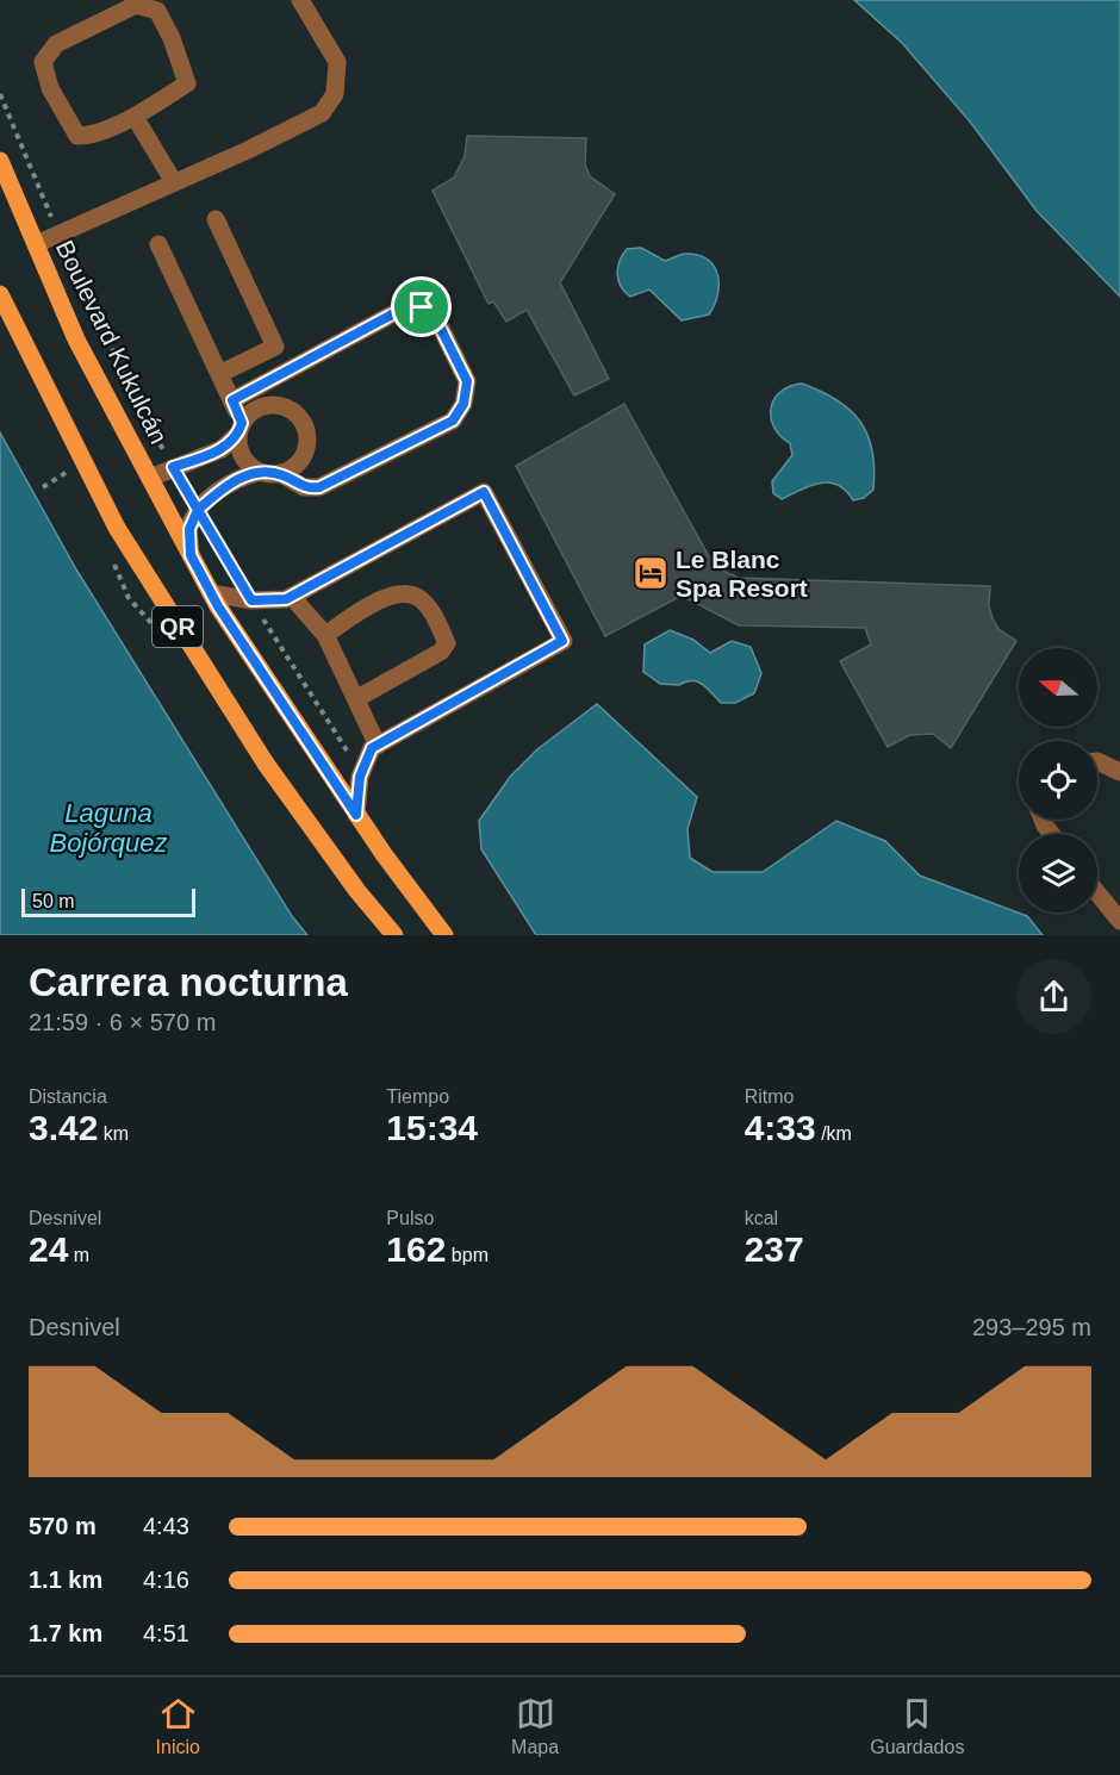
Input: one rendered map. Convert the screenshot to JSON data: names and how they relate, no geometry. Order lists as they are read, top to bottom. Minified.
{"streets":{"main road":["Boulevard Kukulcán","QR"]},"water":["Laguna Bojórquez"],"places":{"hotel":["Le Blanc Spa Resort"]},"scale_bar":"50 m","north":"left","page":{"scale":"50 m","heading":["Carrera nocturna","21:59 · 6 × 570 m"],"stats":[["Distancia","3.42 km"],["Tiempo","15:34"],["Ritmo","4:33 /km"],["Desnivel","24 m"],["Pulso","162 bpm"],["kcal","237"]],"chart":["Desnivel","293–295 m"],"list":[{"name":"570 m","note":"4:43"},{"name":"1.1 km","note":"4:16"},{"name":"1.7 km","note":"4:51"}],"tabs":["Inicio","Mapa","Guardados"]}}
